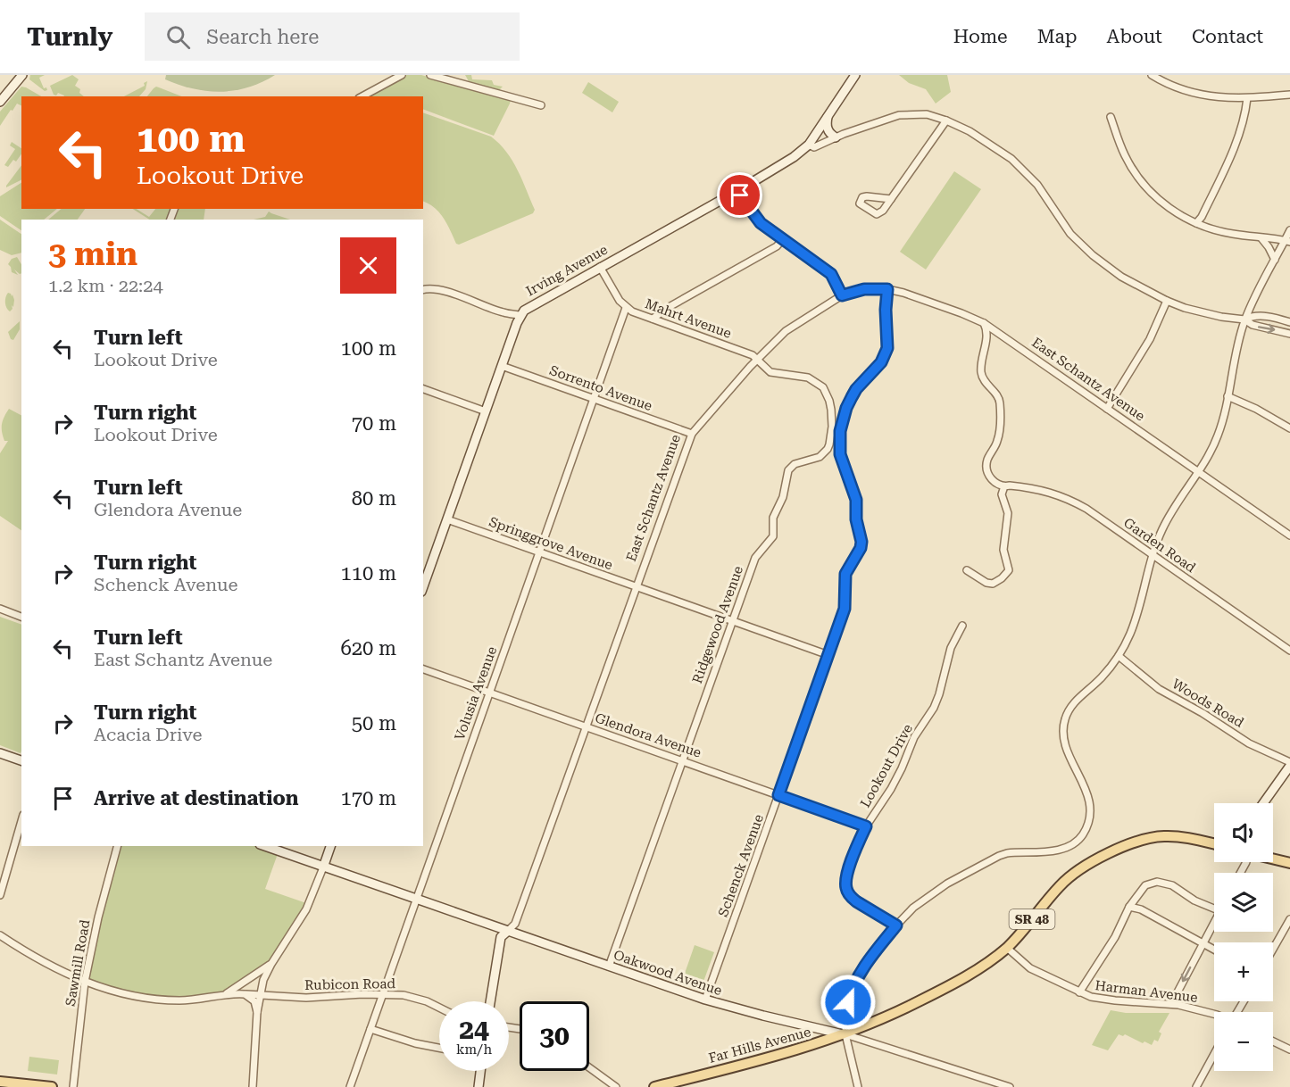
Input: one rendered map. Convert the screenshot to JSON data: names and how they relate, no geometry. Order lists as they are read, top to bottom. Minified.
{"streets":{"main road":["SR 48","Far Hills Avenue"],"street":["Irving Avenue","Mahrt Avenue","East Schantz Avenue","Sorrento Avenue","Springgrove Avenue","Garden Road","Ridgewood Avenue","Volusia Avenue","Woods Road","Glendora Avenue","Lookout Drive","Schenck Avenue","Sawmill Road","Oakwood Avenue","Rubicon Road","Harman Avenue"]},"crossings":[["Irving Avenue","Mahrt Avenue"],["Irving Avenue","Sorrento Avenue"],["Irving Avenue","Springgrove Avenue"],["Mahrt Avenue","East Schantz Avenue"],["Mahrt Avenue","Volusia Avenue"],["East Schantz Avenue","Sorrento Avenue"],["East Schantz Avenue","Springgrove Avenue"],["East Schantz Avenue","Glendora Avenue"],["East Schantz Avenue","Schenck Avenue"],["East Schantz Avenue","Oakwood Avenue"],["Sorrento Avenue","Volusia Avenue"],["Springgrove Avenue","Ridgewood Avenue"],["Springgrove Avenue","Volusia Avenue"],["Springgrove Avenue","Schenck Avenue"],["Ridgewood Avenue","Glendora Avenue"],["Ridgewood Avenue","Schenck Avenue"],["Ridgewood Avenue","Oakwood Avenue"],["Volusia Avenue","Glendora Avenue"],["Volusia Avenue","Oakwood Avenue"],["Volusia Avenue","Rubicon Road"],["Glendora Avenue","Lookout Drive"],["Glendora Avenue","Schenck Avenue"],["Schenck Avenue","Oakwood Avenue"],["Sawmill Road","Rubicon Road"],["Oakwood Avenue","Far Hills Avenue"],["Harman Avenue","Far Hills Avenue"]],"page":{"header":"Turnly","search":"Search here","nav":["Home","Map","About","Contact"],"turn":["100 m","Lookout Drive"],"heading":["3 min","1.2 km · 22:24"],"list":[{"name":"Turn left","note":"Lookout Drive","value":"100 m"},{"name":"Turn right","note":"Lookout Drive","value":"70 m"},{"name":"Turn left","note":"Glendora Avenue","value":"80 m"},{"name":"Turn right","note":"Schenck Avenue","value":"110 m"},{"name":"Turn left","note":"East Schantz Avenue","value":"620 m"},{"name":"Turn right","note":"Acacia Drive","value":"50 m"},{"name":"Arrive at destination","value":"170 m"}],"map_buttons":["+","−"],"speed":"24 km/h","limit":"30"}}
